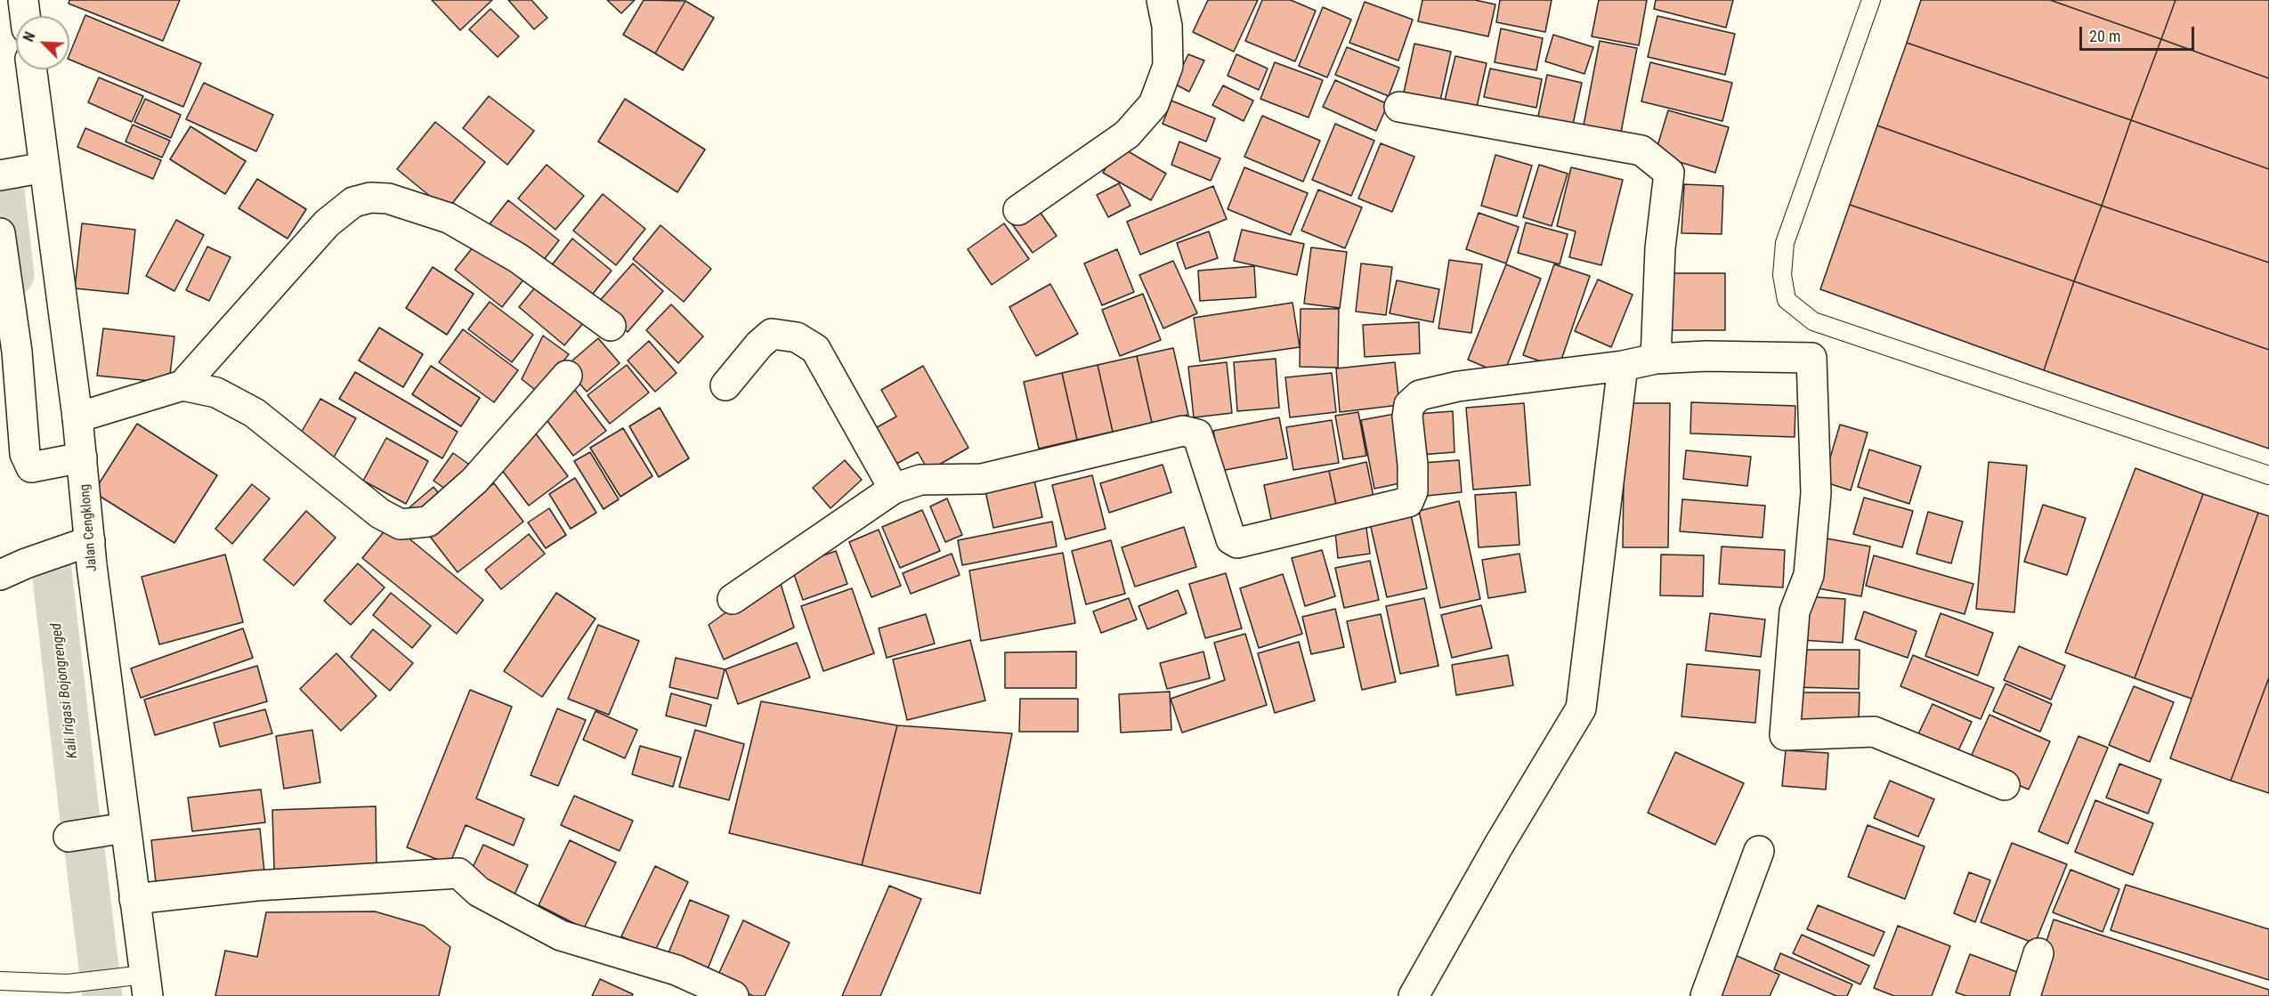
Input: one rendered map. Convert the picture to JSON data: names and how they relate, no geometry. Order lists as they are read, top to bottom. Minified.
{"streets":{"street":["Jalan Cengklong"]},"water":["Kali Irigasi Bojongrenged"],"scale_bar":"20 m","north":"top left"}
